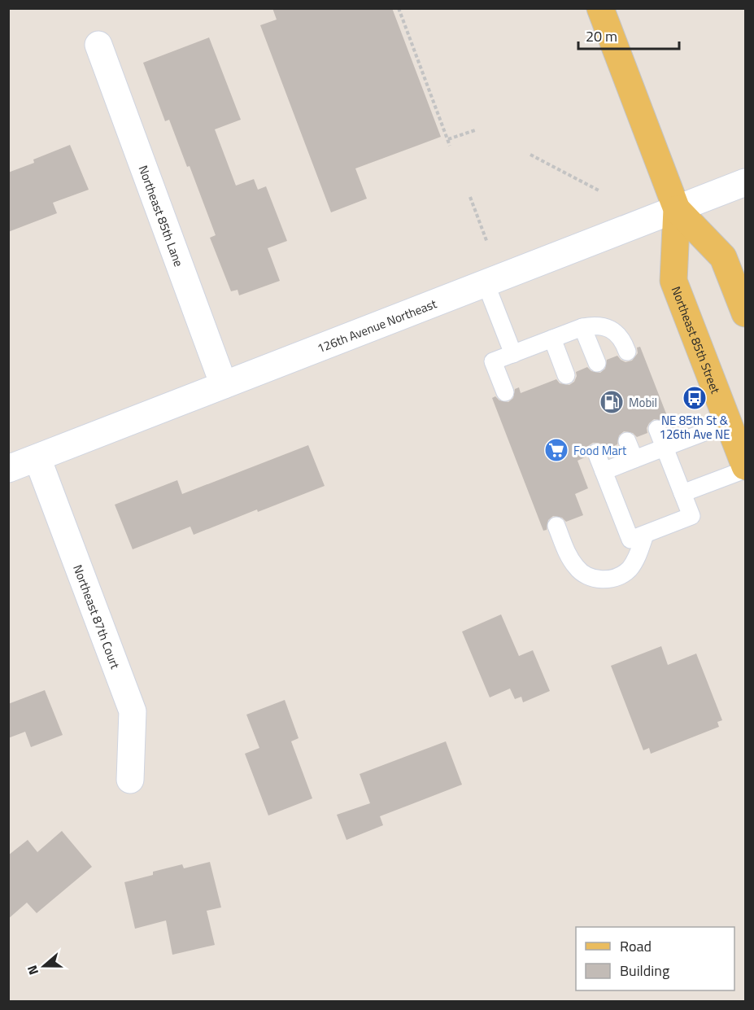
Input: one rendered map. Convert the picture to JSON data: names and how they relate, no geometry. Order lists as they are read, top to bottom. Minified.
{"streets":{"main road":["Northeast 85th Street"],"street":["Northeast 85th Lane","126th Avenue Northeast","Northeast 87th Court"]},"crossings":[["Northeast 85th Lane","126th Avenue Northeast"],["126th Avenue Northeast","Northeast 85th Street"],["126th Avenue Northeast","Northeast 87th Court"]],"places":{"bus stop":["NE 85th St & 126th Ave NE"],"fuel station":["Mobil"],"supermarket":["Food Mart"]},"legend":["Road","Building"],"scale_bar":"20 m","north":"left"}
